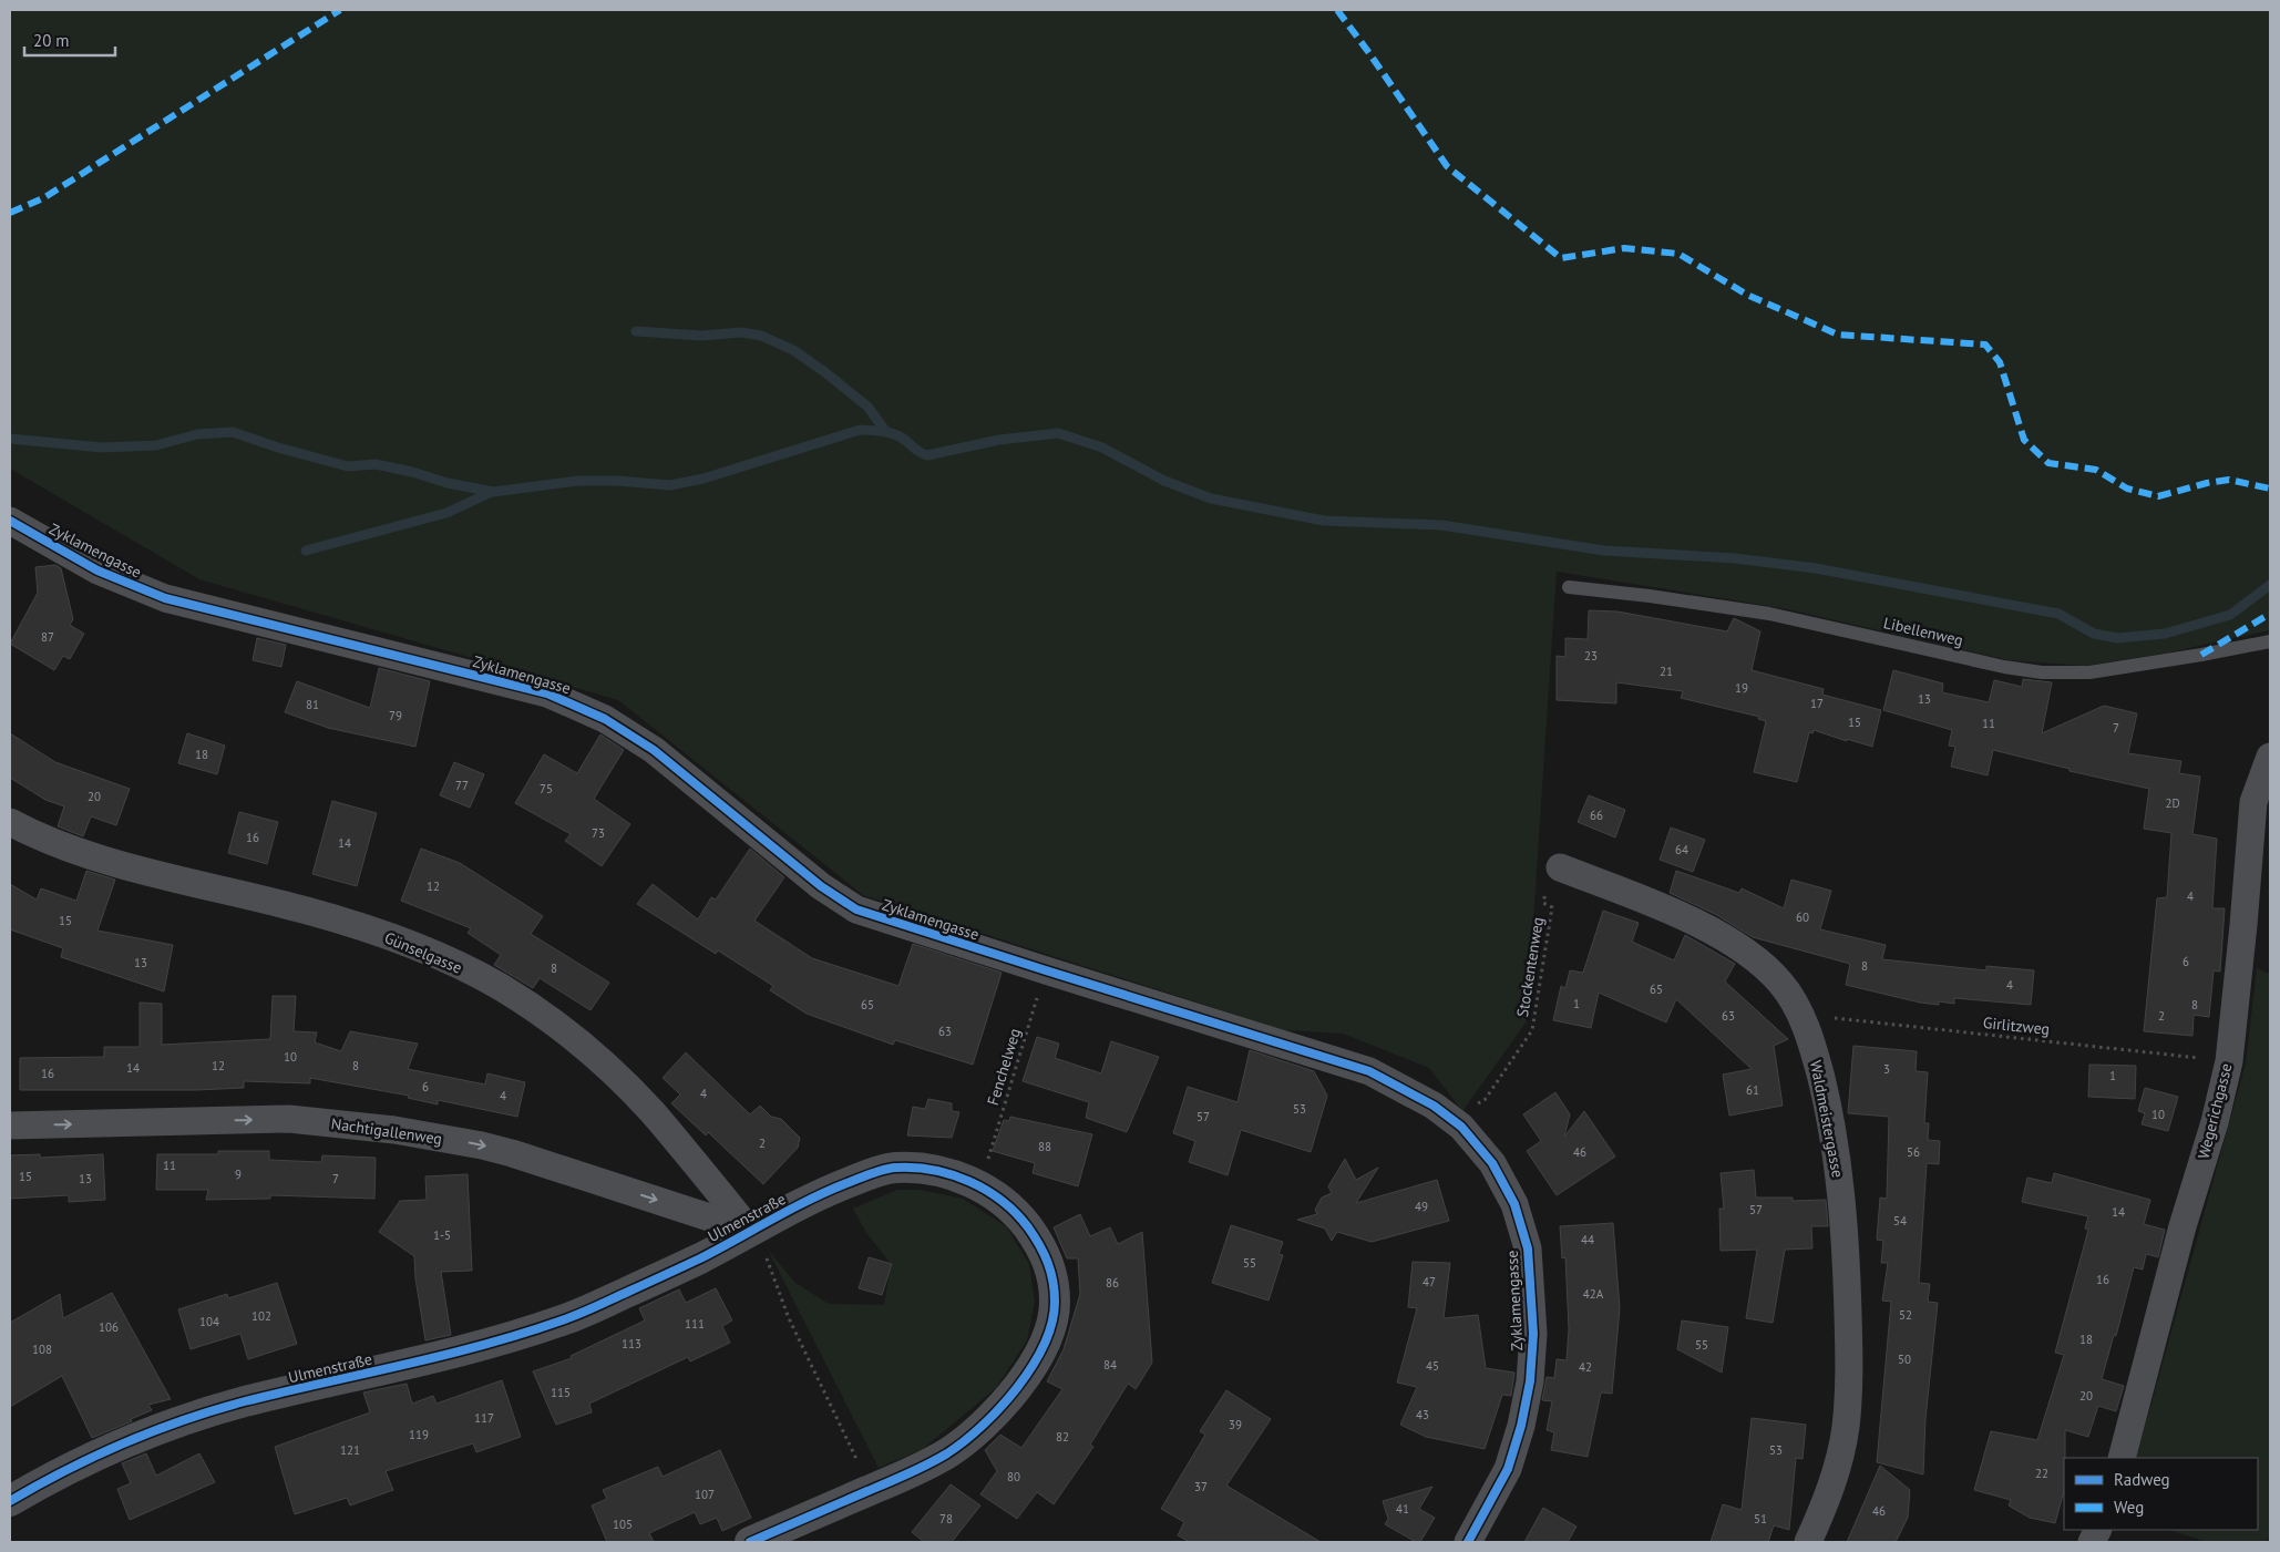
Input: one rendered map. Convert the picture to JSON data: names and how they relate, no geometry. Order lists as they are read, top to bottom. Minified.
{"streets":{"street":["Zyklamengasse","Günselgasse","Wegerichgasse","Waldmeistergasse","Nachtigallenweg","Ulmenstraße"],"lane":["Libellenweg"],"path":["Stockentenweg","Girlitzweg","Fenchelweg"]},"crossings":[["Zyklamengasse","Stockentenweg"],["Zyklamengasse","Fenchelweg"],["Günselgasse","Nachtigallenweg"],["Günselgasse","Ulmenstraße"],["Stockentenweg","Waldmeistergasse"],["Girlitzweg","Wegerichgasse"],["Girlitzweg","Waldmeistergasse"],["Nachtigallenweg","Ulmenstraße"]],"one_way":["Nachtigallenweg"],"house_numbers":["87","23","21","19","13","17","81","79","15","11","7","18","77","75","20","2D","66","73","16","14","64","12","4","60","15","6","13","8","8","4","65","1","65","8","63","2","63","10","12","8","14","3","16","1","6","61","4","4","53","10","57","2","88","46","56","11","9","15","13","7","49","57","14","54","1-5","44","55","16","47","86","42A","52","102","104","111","106","18","113","55","108","50","84","45","42","115","20","43","117","39","119","82","121","53","22","80","37","107","41","46","78","51","105"],"legend":["Radweg","Weg"],"scale_bar":"20 m"}
